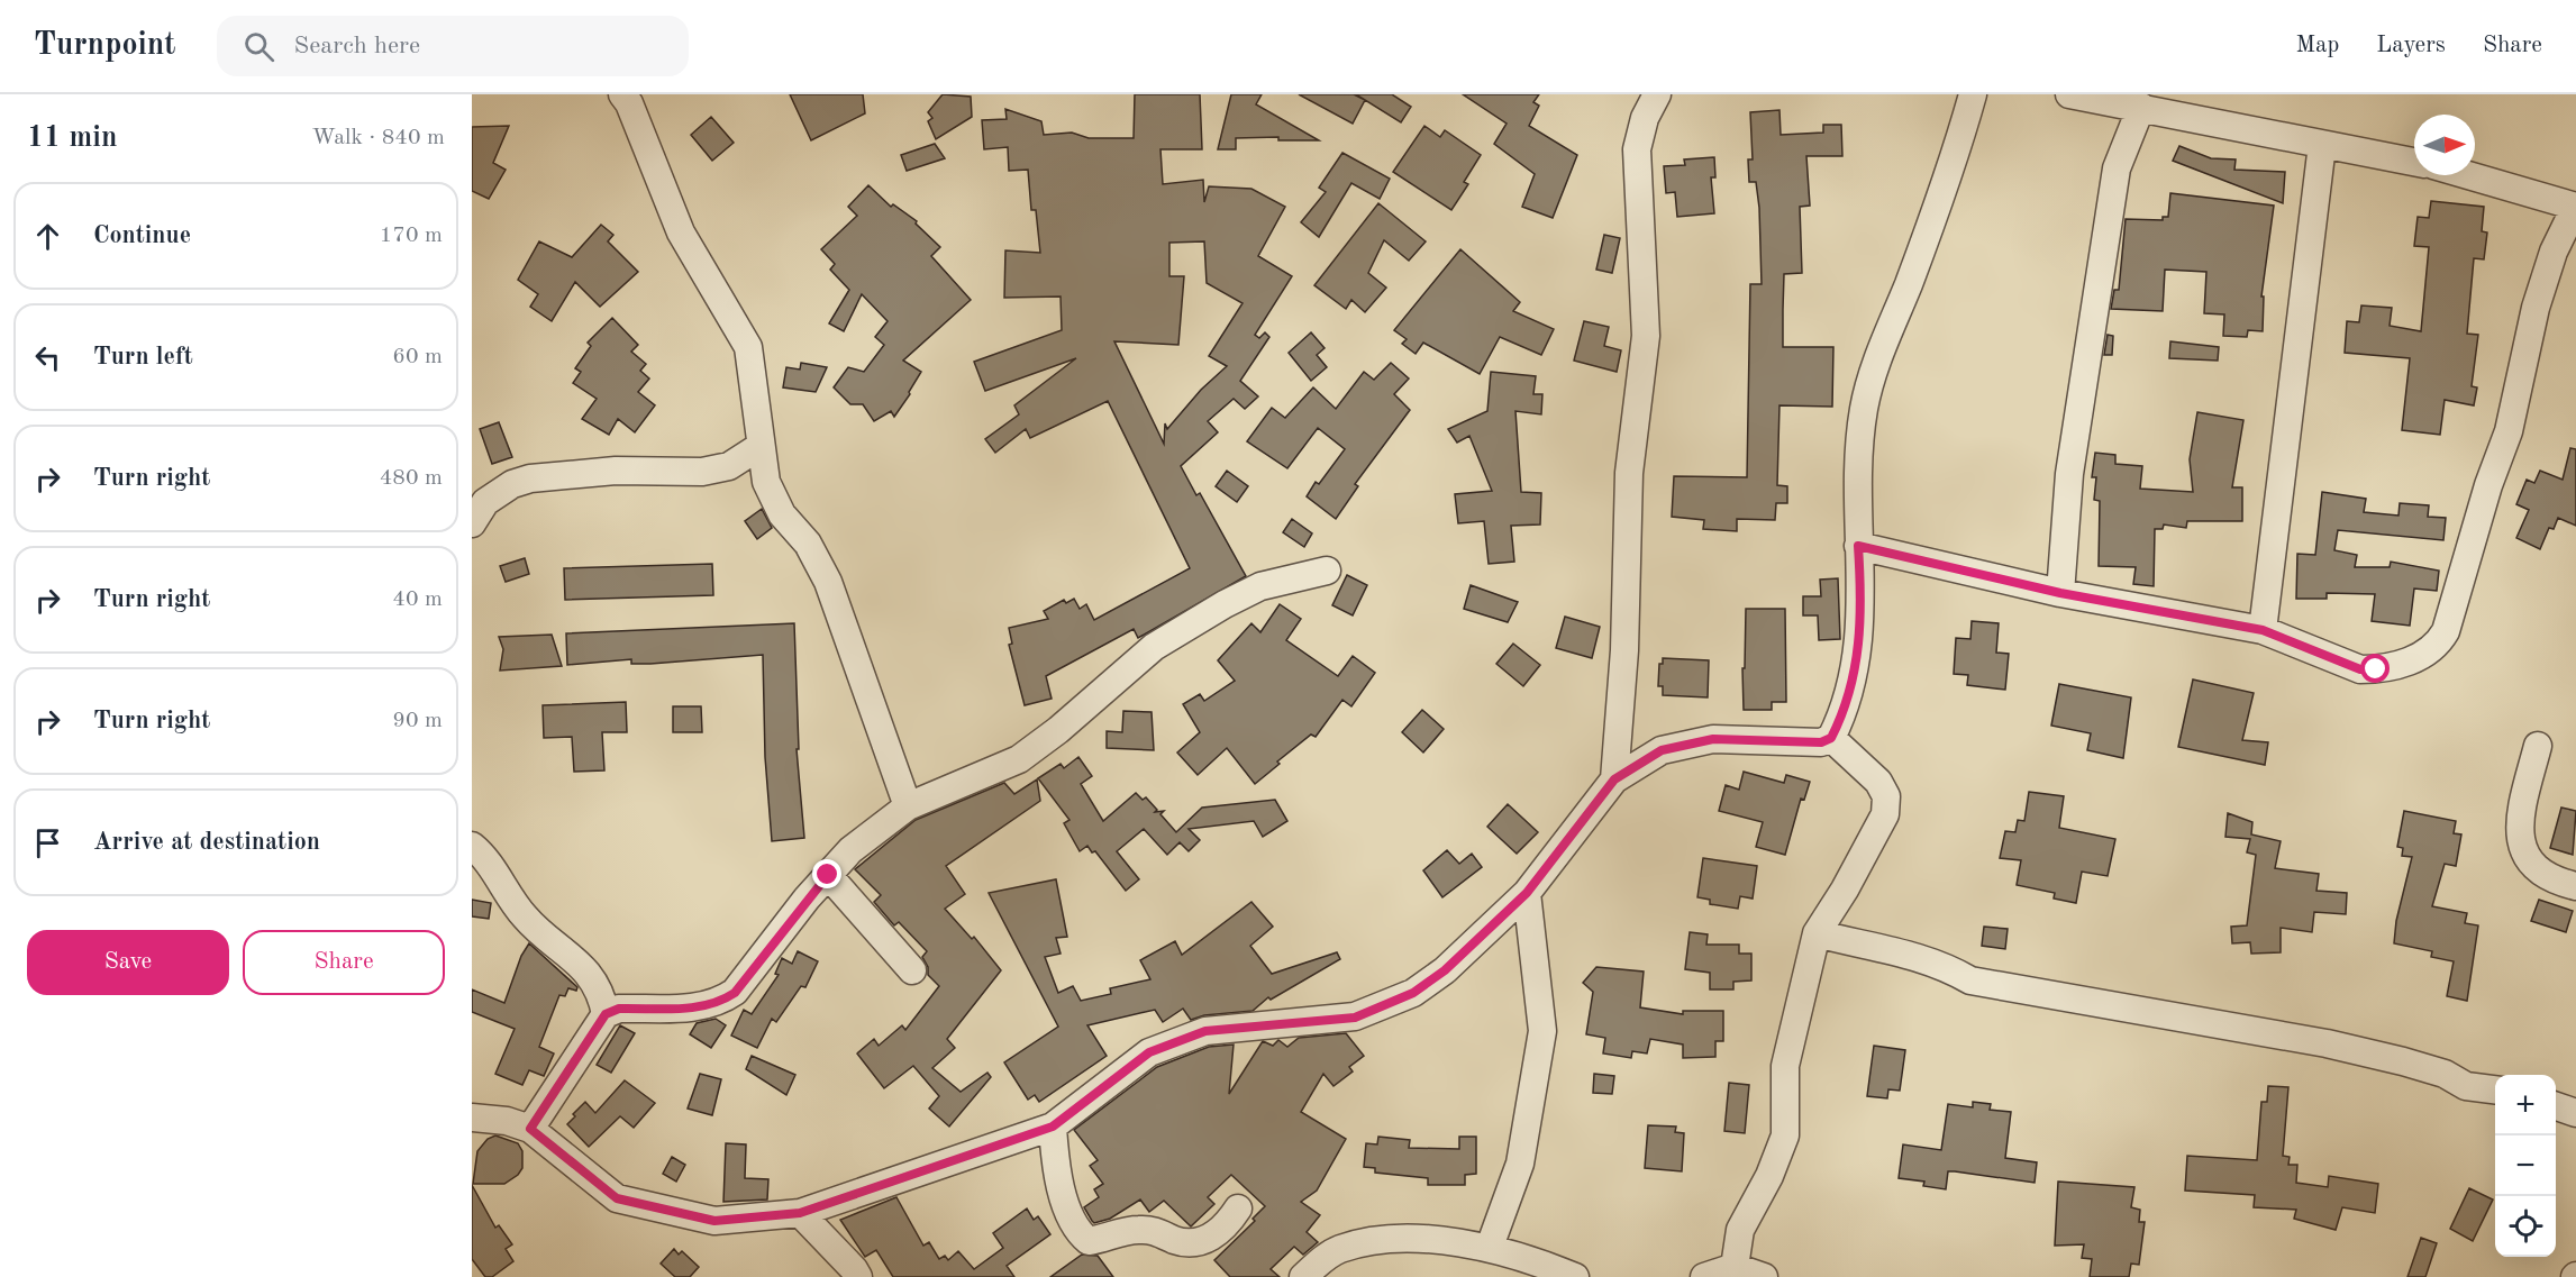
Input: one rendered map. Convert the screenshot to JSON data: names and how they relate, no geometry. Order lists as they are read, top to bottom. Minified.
{"north":"right","page":{"header":"Turnpoint","search":"Search here","nav":["Map","Layers","Share"],"heading":["11 min","Walk · 840 m"],"list":[["Continue","170 m"],["Turn left","60 m"],["Turn right","480 m"],["Turn right","40 m"],["Turn right","90 m"],"Arrive at destination"],"buttons":["Save","Share"],"map_buttons":["+","−"]}}
